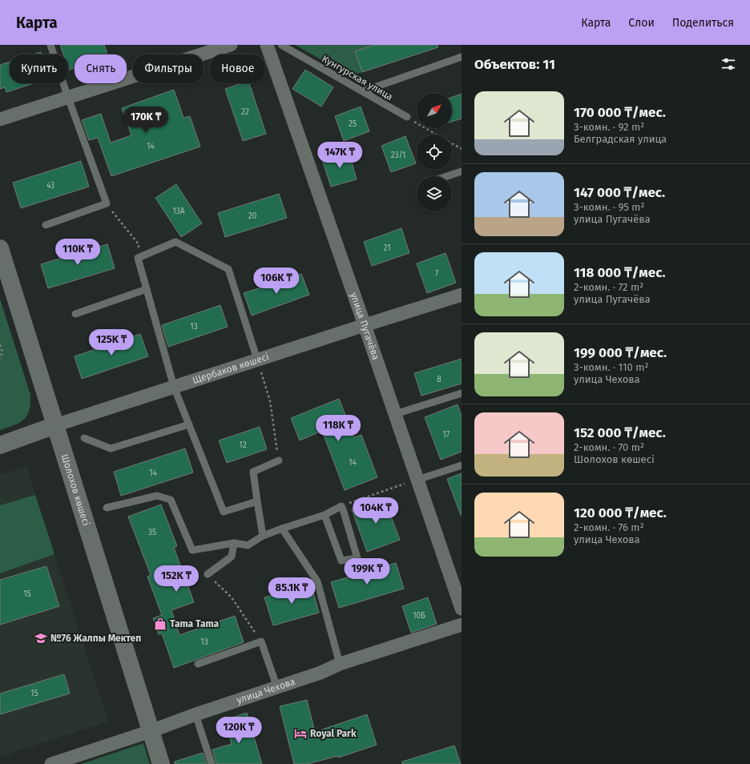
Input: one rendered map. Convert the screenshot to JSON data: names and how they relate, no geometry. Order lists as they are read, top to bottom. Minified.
{"streets":{"main road":["Щербаков көшесі","Шолохов көшесі"],"street":["улица Пугачёва","улица Чехова"],"lane":["Кунгурская улица"]},"crossings":[["улица Пугачёва","Щербаков көшесі"],["Щербаков көшесі","Шолохов көшесі"],["Шолохов көшесі","улица Чехова"]],"places":{"shop":["Tama Tama"],"school or university":["№76 Жалпы Мектеп"],"hotel":["Royal Park"]},"house_numbers":["22","25","14","23/1","43","13А","20","21","7","13","8","17","12","14","14","35","15","10Б","13","15"],"north":"top right","page":{"header":"Карта","nav":["Карта","Слои","Поделиться"],"heading":"Объектов: 11","chip":["Купить","Снять","Фильтры","Новое"],"list":[{"name":"170 000 ₸/мес.","note":"3-комн. · 92 m² · Белградская улица"},{"name":"147 000 ₸/мес.","note":"3-комн. · 95 m² · улица Пугачёва"},{"name":"118 000 ₸/мес.","note":"2-комн. · 72 m² · улица Пугачёва"},{"name":"199 000 ₸/мес.","note":"3-комн. · 110 m² · улица Чехова"},{"name":"152 000 ₸/мес.","note":"2-комн. · 70 m² · Шолохов көшесі"},{"name":"120 000 ₸/мес.","note":"2-комн. · 76 m² · улица Чехова"}],"price":["170K ₸","147K ₸","110K ₸","106K ₸","125K ₸","118K ₸","104K ₸","199K ₸","152K ₸","85.1K ₸","120K ₸"]}}
